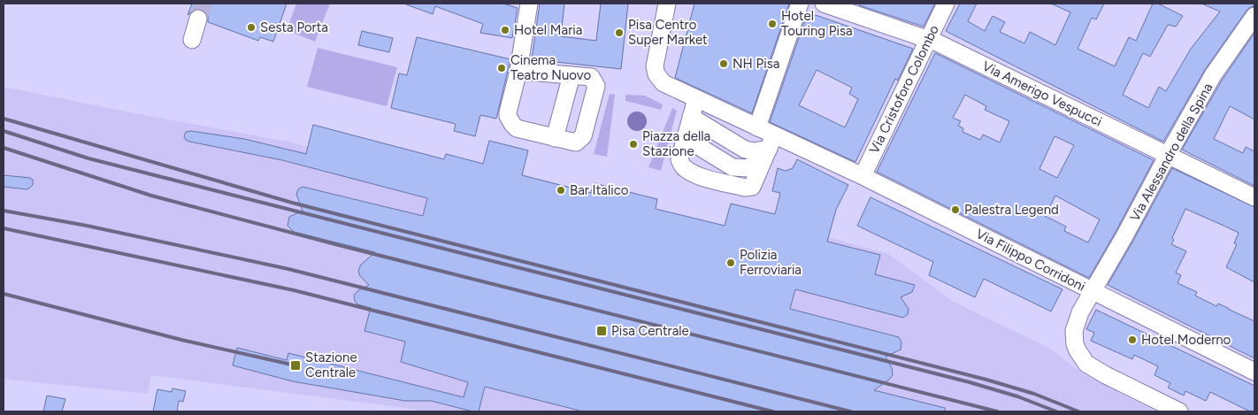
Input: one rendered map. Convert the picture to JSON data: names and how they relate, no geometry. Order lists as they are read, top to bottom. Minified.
{"streets":{"street":["Via Cristoforo Colombo","Via Amerigo Vespucci","Via Alessandro della Spina","Via Filippo Corridoni"]},"crossings":[["Via Cristoforo Colombo","Via Amerigo Vespucci"],["Via Cristoforo Colombo","Via Filippo Corridoni"],["Via Amerigo Vespucci","Via Alessandro della Spina"],["Via Alessandro della Spina","Via Filippo Corridoni"]],"places":{"other":["Hotel Touring Pisa","Sesta Porta","Hotel Maria","Pisa Centro Super Market","NH Pisa","Cinema Teatro Nuovo","Piazza della Stazione","Bar Italico","Palestra Legend","Polizia Ferroviaria","Hotel Moderno"],"transit":["Pisa Centrale","Stazione Centrale"]}}
